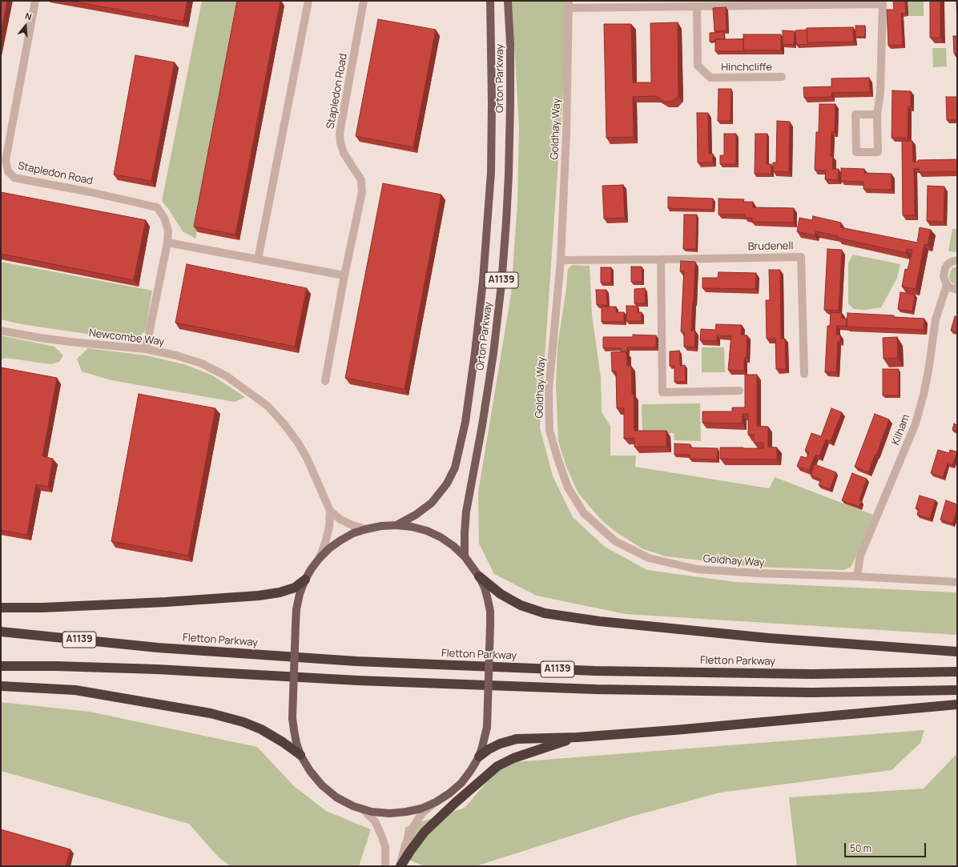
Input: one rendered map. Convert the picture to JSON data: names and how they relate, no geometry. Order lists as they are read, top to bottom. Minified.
{"streets":{"highway":["A1139","Fletton Parkway"],"main road":["Orton Parkway"],"street":["Hinchcliffe","Stapledon Road","Goldhay Way","Brudenell","Newcombe Way","Kilham"]},"crossings":[["Stapledon Road","Newcombe Way"],["Goldhay Way","Brudenell"],["Goldhay Way","Kilham"]],"scale_bar":"50 m","north":"top"}
